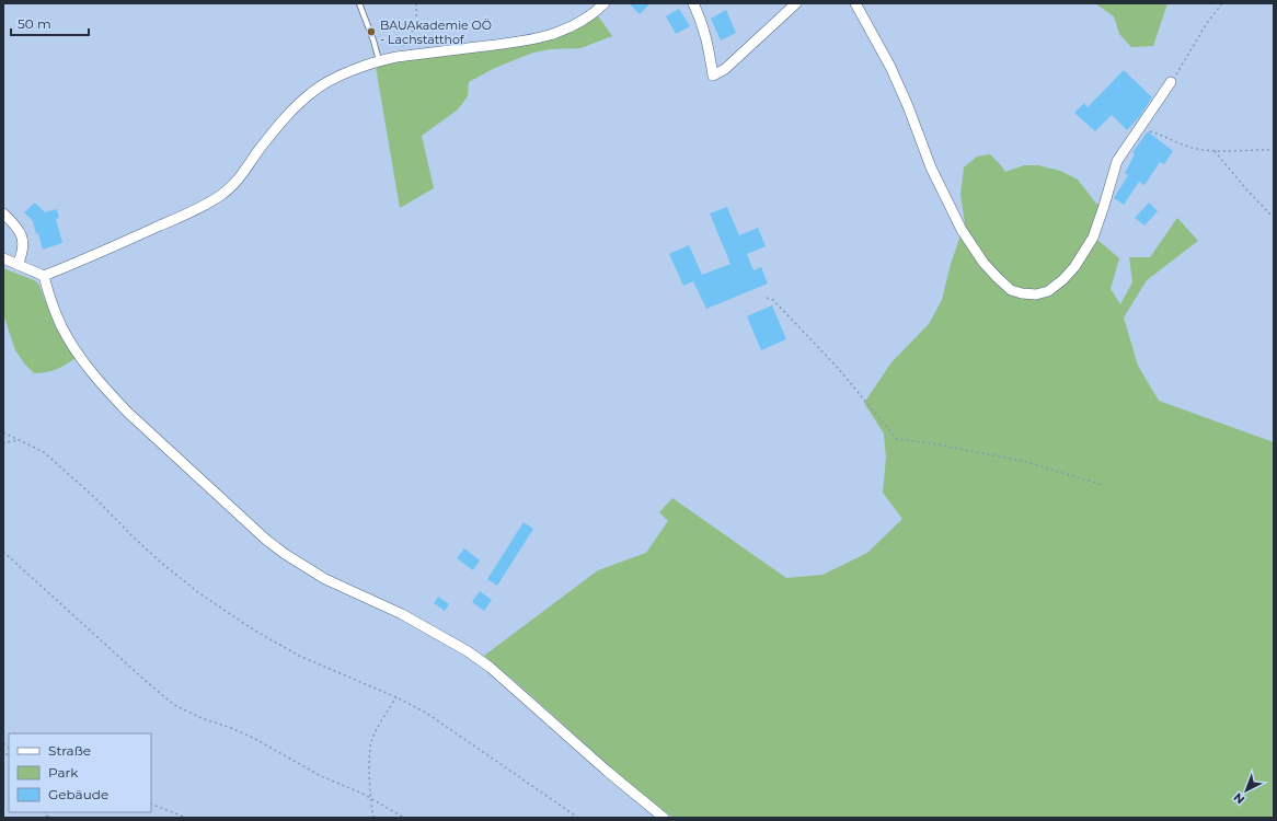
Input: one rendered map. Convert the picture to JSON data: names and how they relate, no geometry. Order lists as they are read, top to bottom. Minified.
{"places":["BAUAkademie OÖ - Lachstatthof"],"legend":["Straße","Park","Gebäude"],"scale_bar":"50 m","north":"bottom left"}
